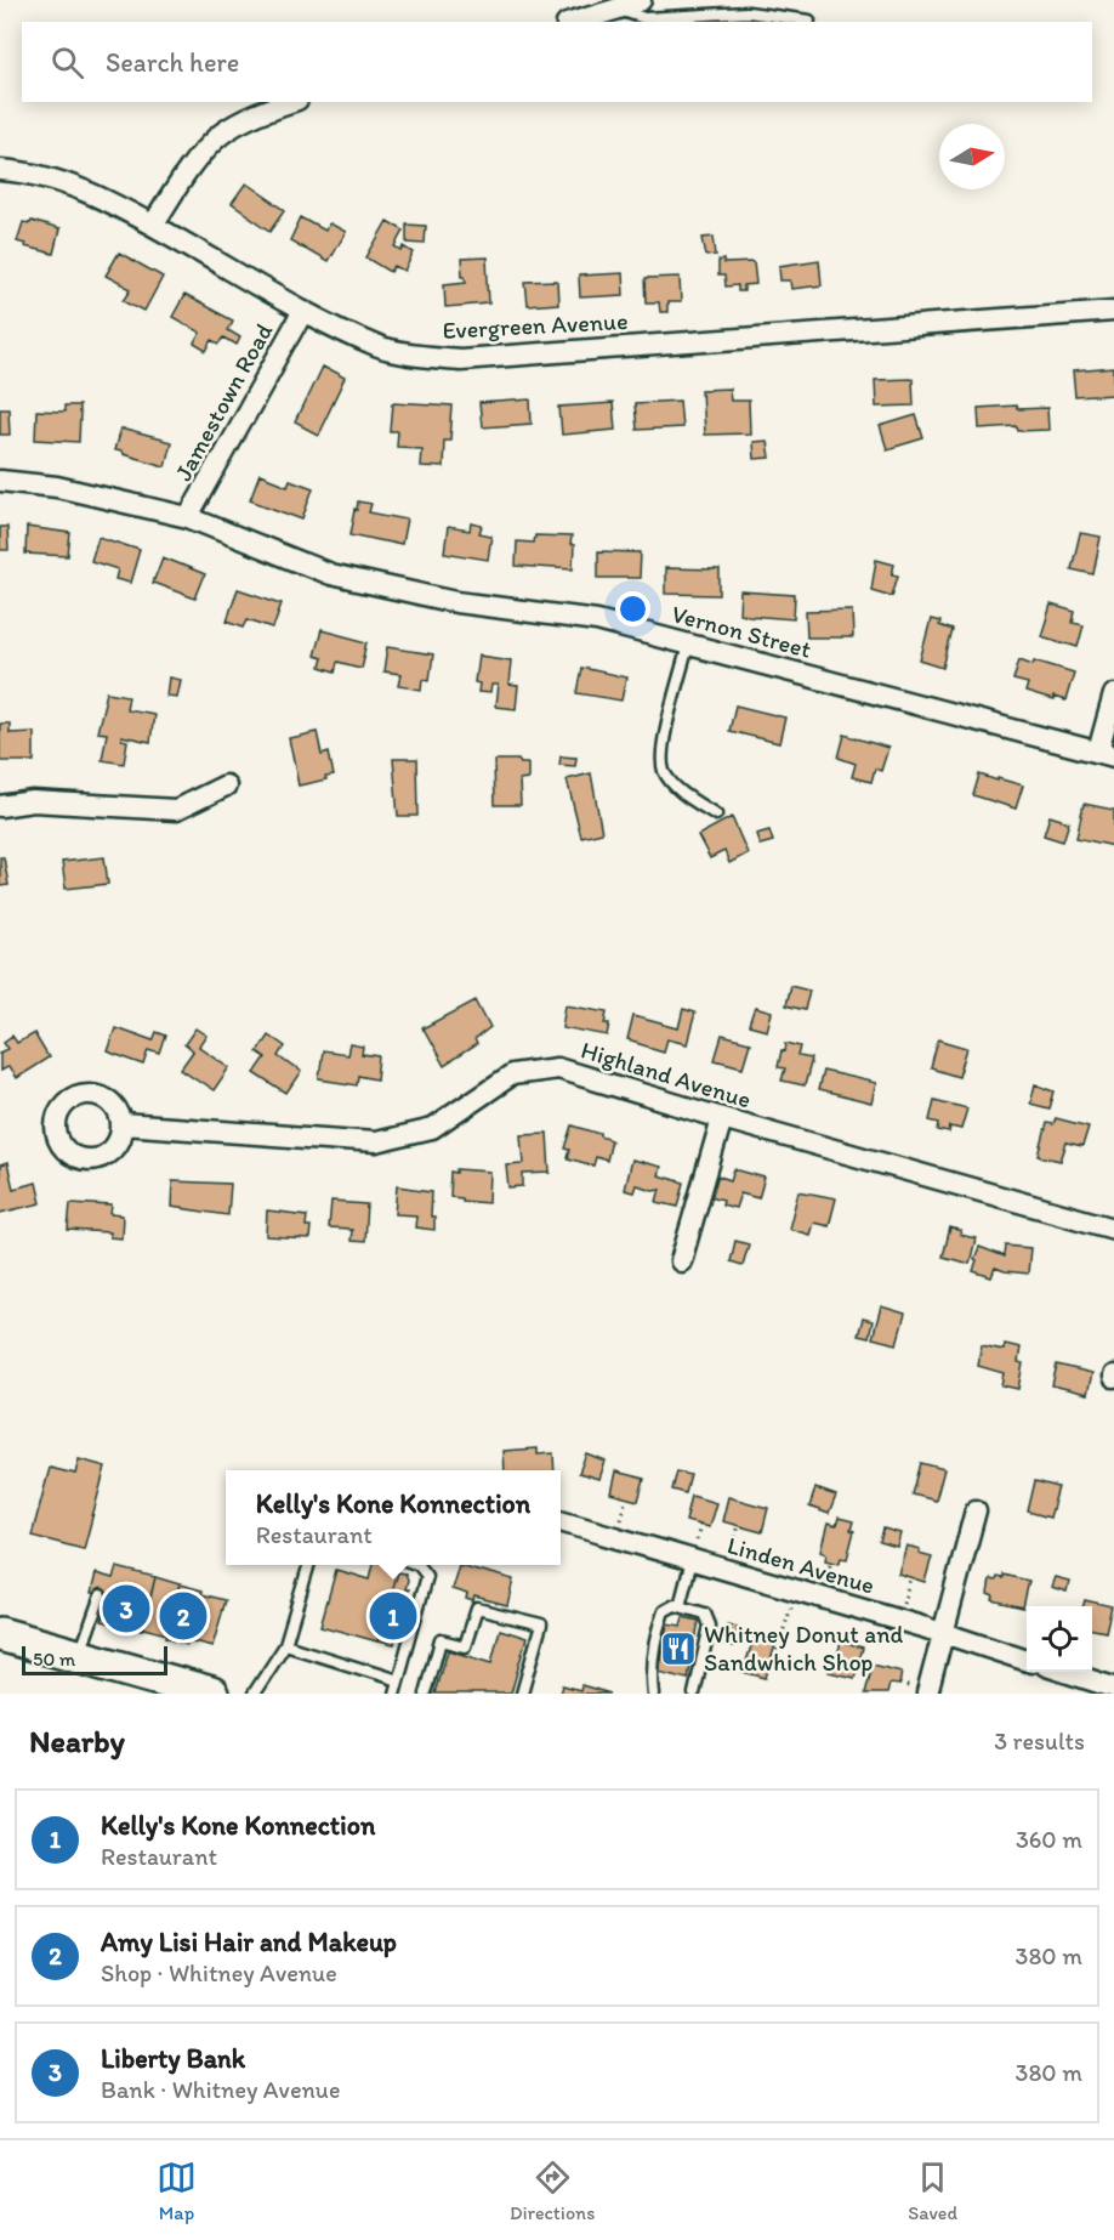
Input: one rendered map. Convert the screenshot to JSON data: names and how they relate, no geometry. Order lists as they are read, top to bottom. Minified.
{"streets":{"street":["Evergreen Avenue","Jamestown Road","Vernon Street","Highland Avenue","Linden Avenue"]},"crossings":[["Evergreen Avenue","Jamestown Road"],["Jamestown Road","Vernon Street"]],"places":{"restaurant":["Whitney Donut and Sandwhich Shop"]},"scale_bar":"50 m","north":"right","page":{"search":"Search here","popup":["Kelly's Kone Konnection","Restaurant"],"pins":["3","1","2"],"scale":"50 m","heading":["Nearby","3 results"],"list":[{"mark":"1","name":"Kelly's Kone Konnection","note":"Restaurant","value":"360 m"},{"mark":"2","name":"Amy Lisi Hair and Makeup","note":"Shop · Whitney Avenue","value":"380 m"},{"mark":"3","name":"Liberty Bank","note":"Bank · Whitney Avenue","value":"380 m"}],"nav":["Map","Directions","Saved"]}}
